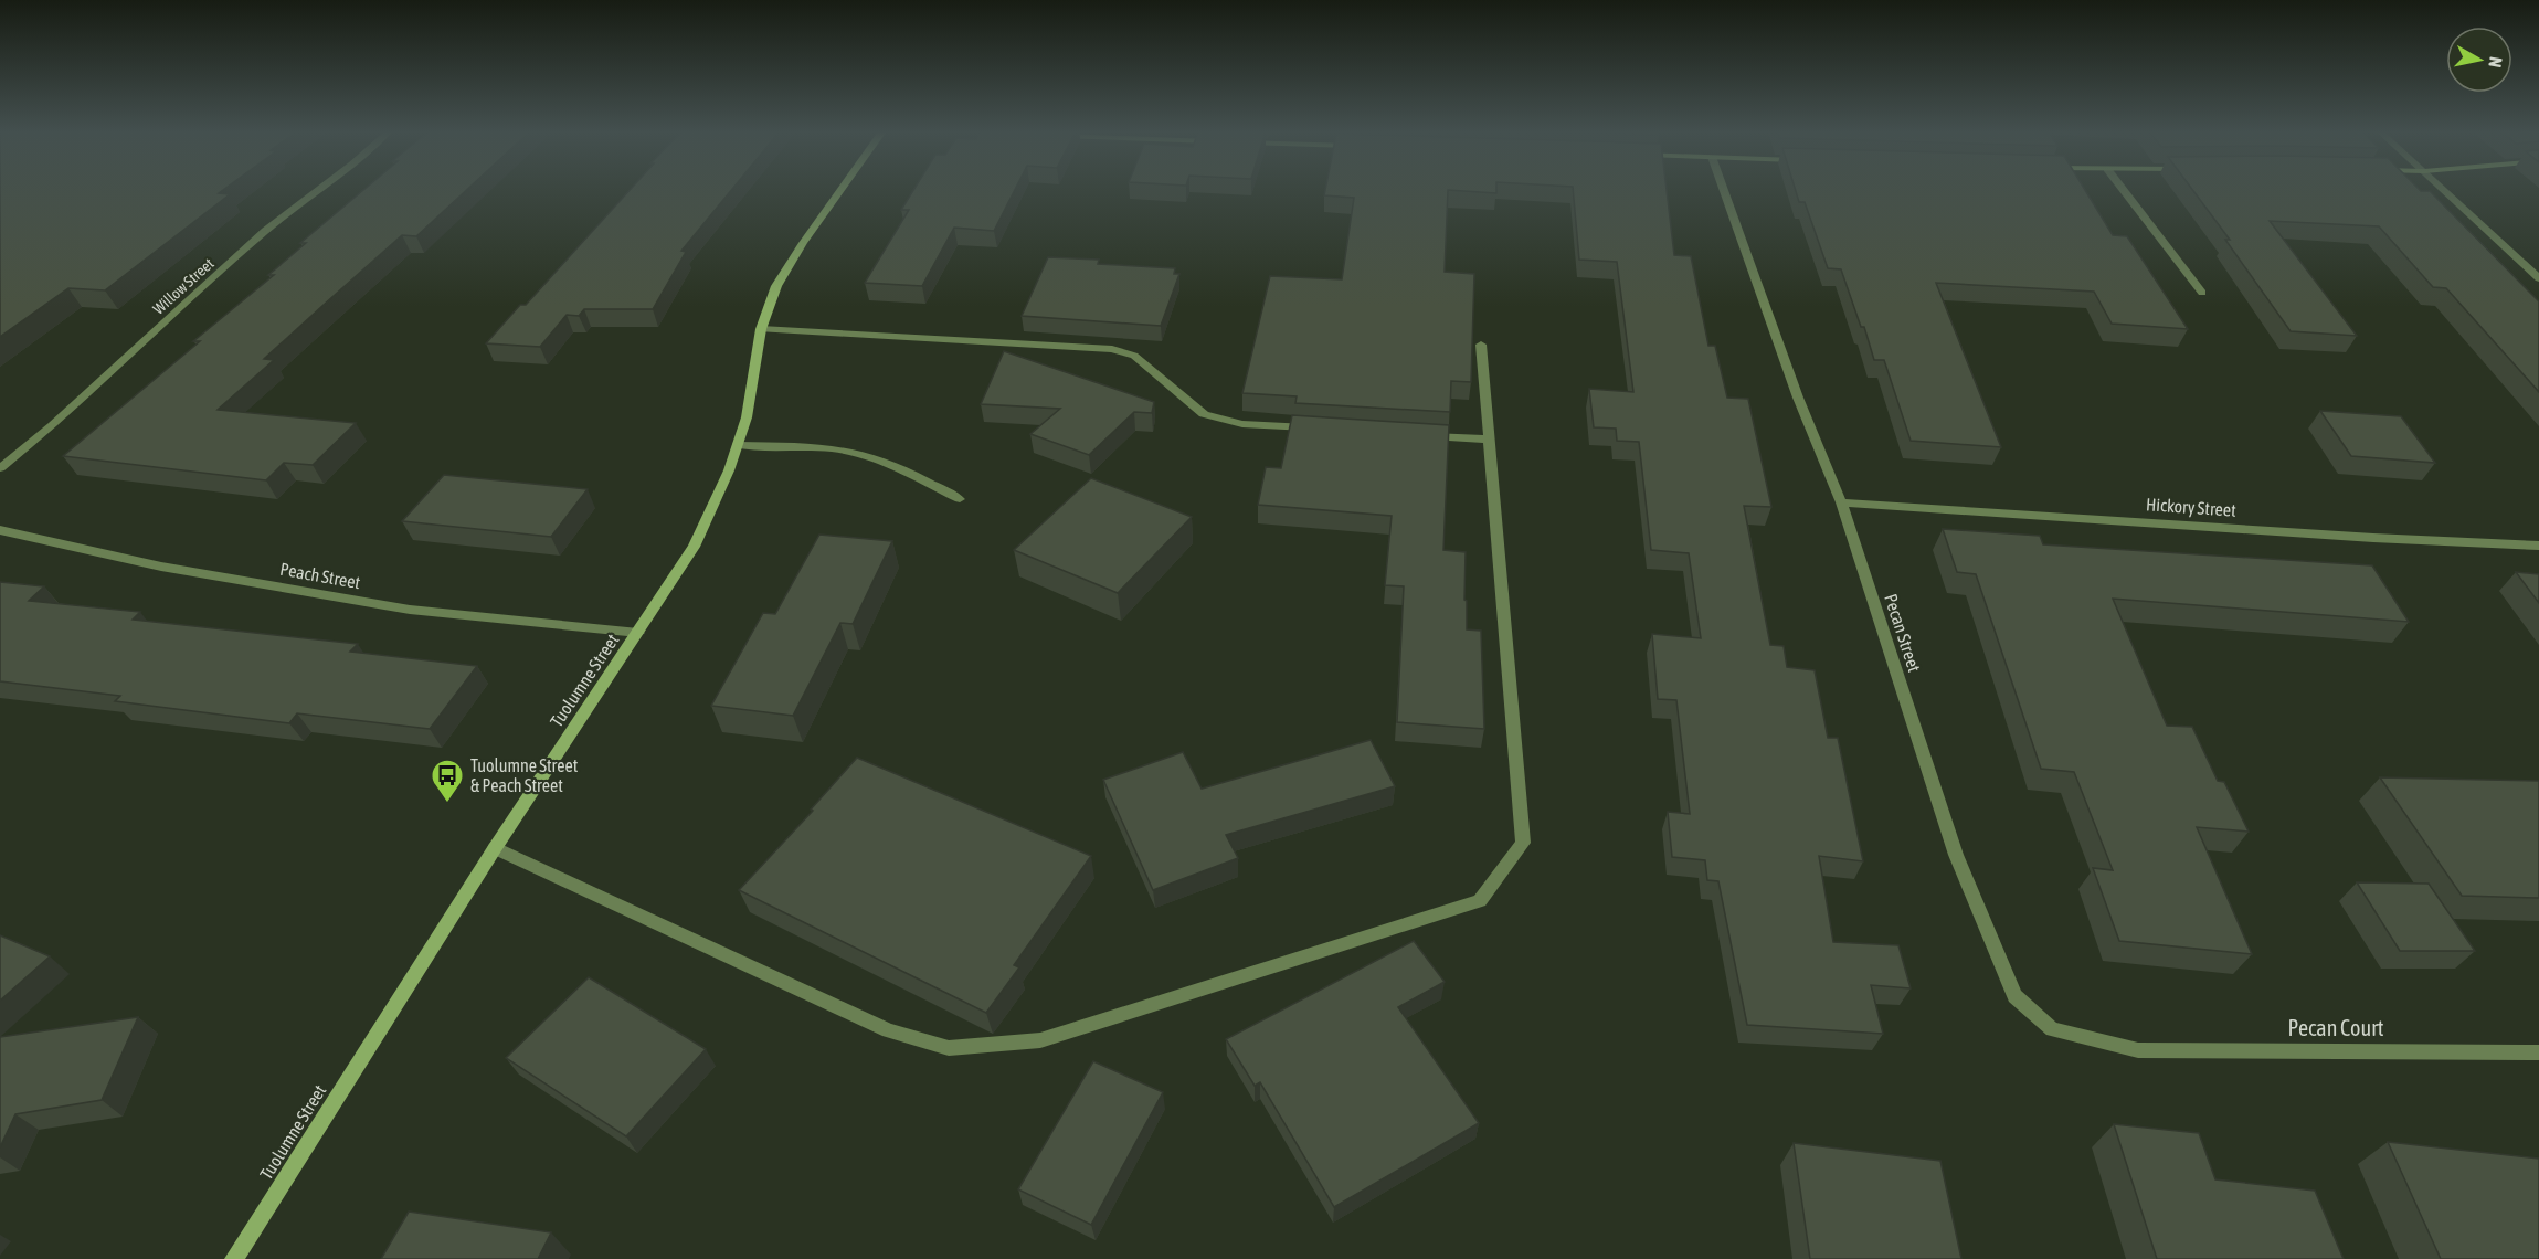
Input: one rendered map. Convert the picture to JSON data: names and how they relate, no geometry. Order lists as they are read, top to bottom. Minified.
{"streets":{"main road":["Tuolumne Street"],"street":["Willow Street","Hickory Street","Peach Street","Pecan Street","Pecan Court"]},"crossings":[["Hickory Street","Pecan Street"],["Peach Street","Tuolumne Street"],["Pecan Street","Pecan Court"]],"places":{"bus stop":["Tuolumne Street & Peach Street"]},"north":"right"}
